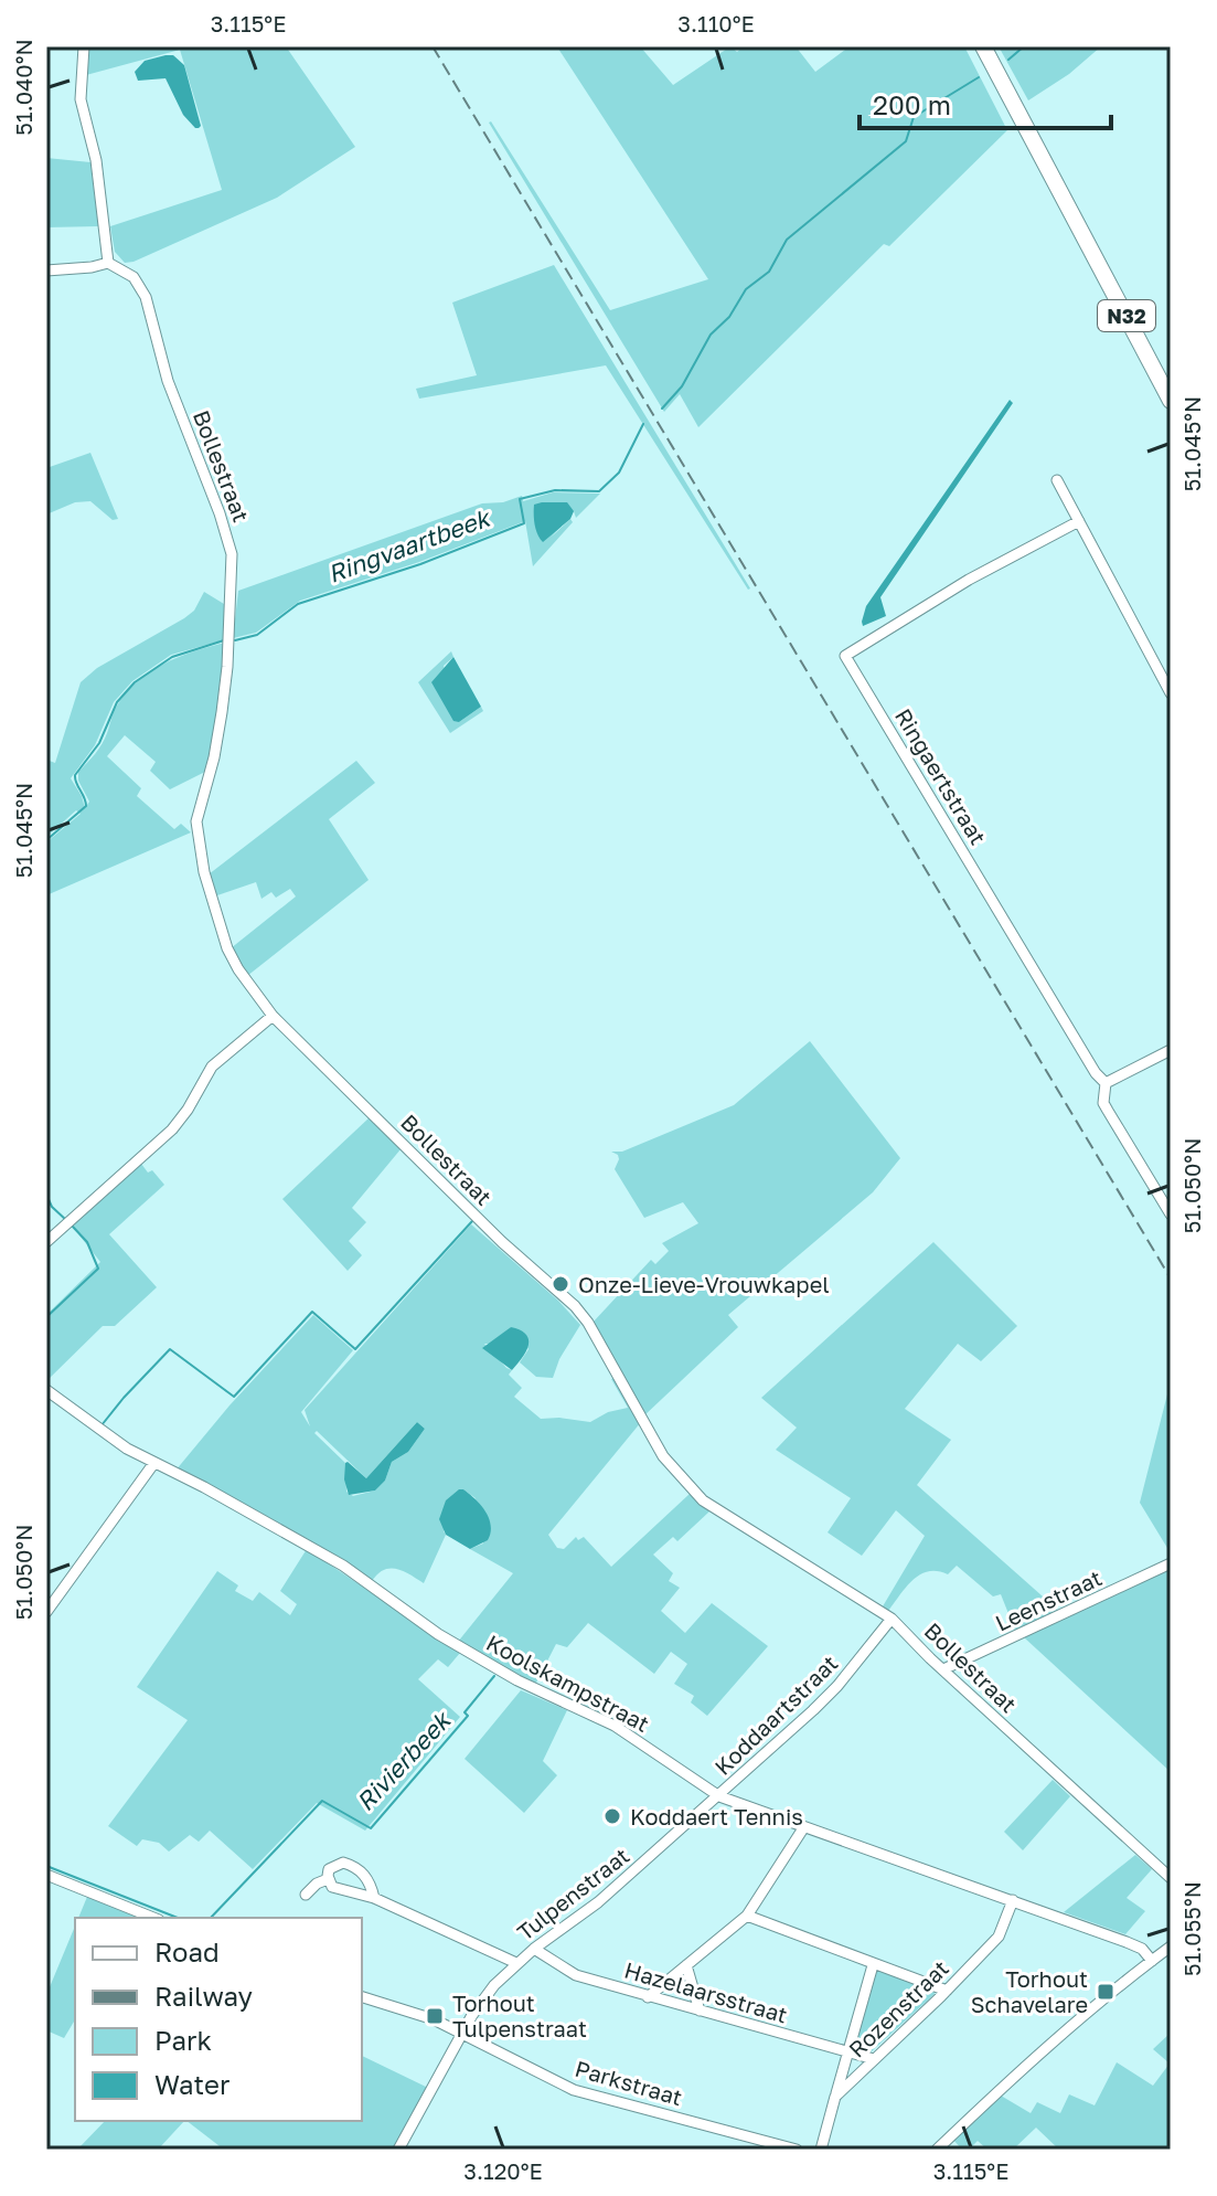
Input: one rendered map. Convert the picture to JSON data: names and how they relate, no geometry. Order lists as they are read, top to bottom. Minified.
{"streets":{"main road":["N32"],"street":["Bollestraat","Ringaertstraat","Leenstraat","Koolskampstraat","Koddaartstraat","Tulpenstraat","Hazelaarsstraat","Rozenstraat","Parkstraat"]},"crossings":[["Bollestraat","Leenstraat"],["Bollestraat","Koddaartstraat"],["Koolskampstraat","Koddaartstraat"],["Koolskampstraat","Tulpenstraat"],["Koolskampstraat","Rozenstraat"],["Koddaartstraat","Tulpenstraat"],["Tulpenstraat","Hazelaarsstraat"],["Tulpenstraat","Parkstraat"],["Hazelaarsstraat","Rozenstraat"]],"water":["Ringvaartbeek","Rivierbeek"],"places":{"other":["Onze-Lieve-Vrouwkapel","Koddaert Tennis"],"transit":["Torhout Schavelare","Torhout Tulpenstraat"]},"legend":["Road","Railway","Park","Water"],"scale_bar":"200 m","coordinates":["3.115°E","3.110°E","51.040°N","51.045°N","51.050°N","51.055°N","3.120°E"]}
